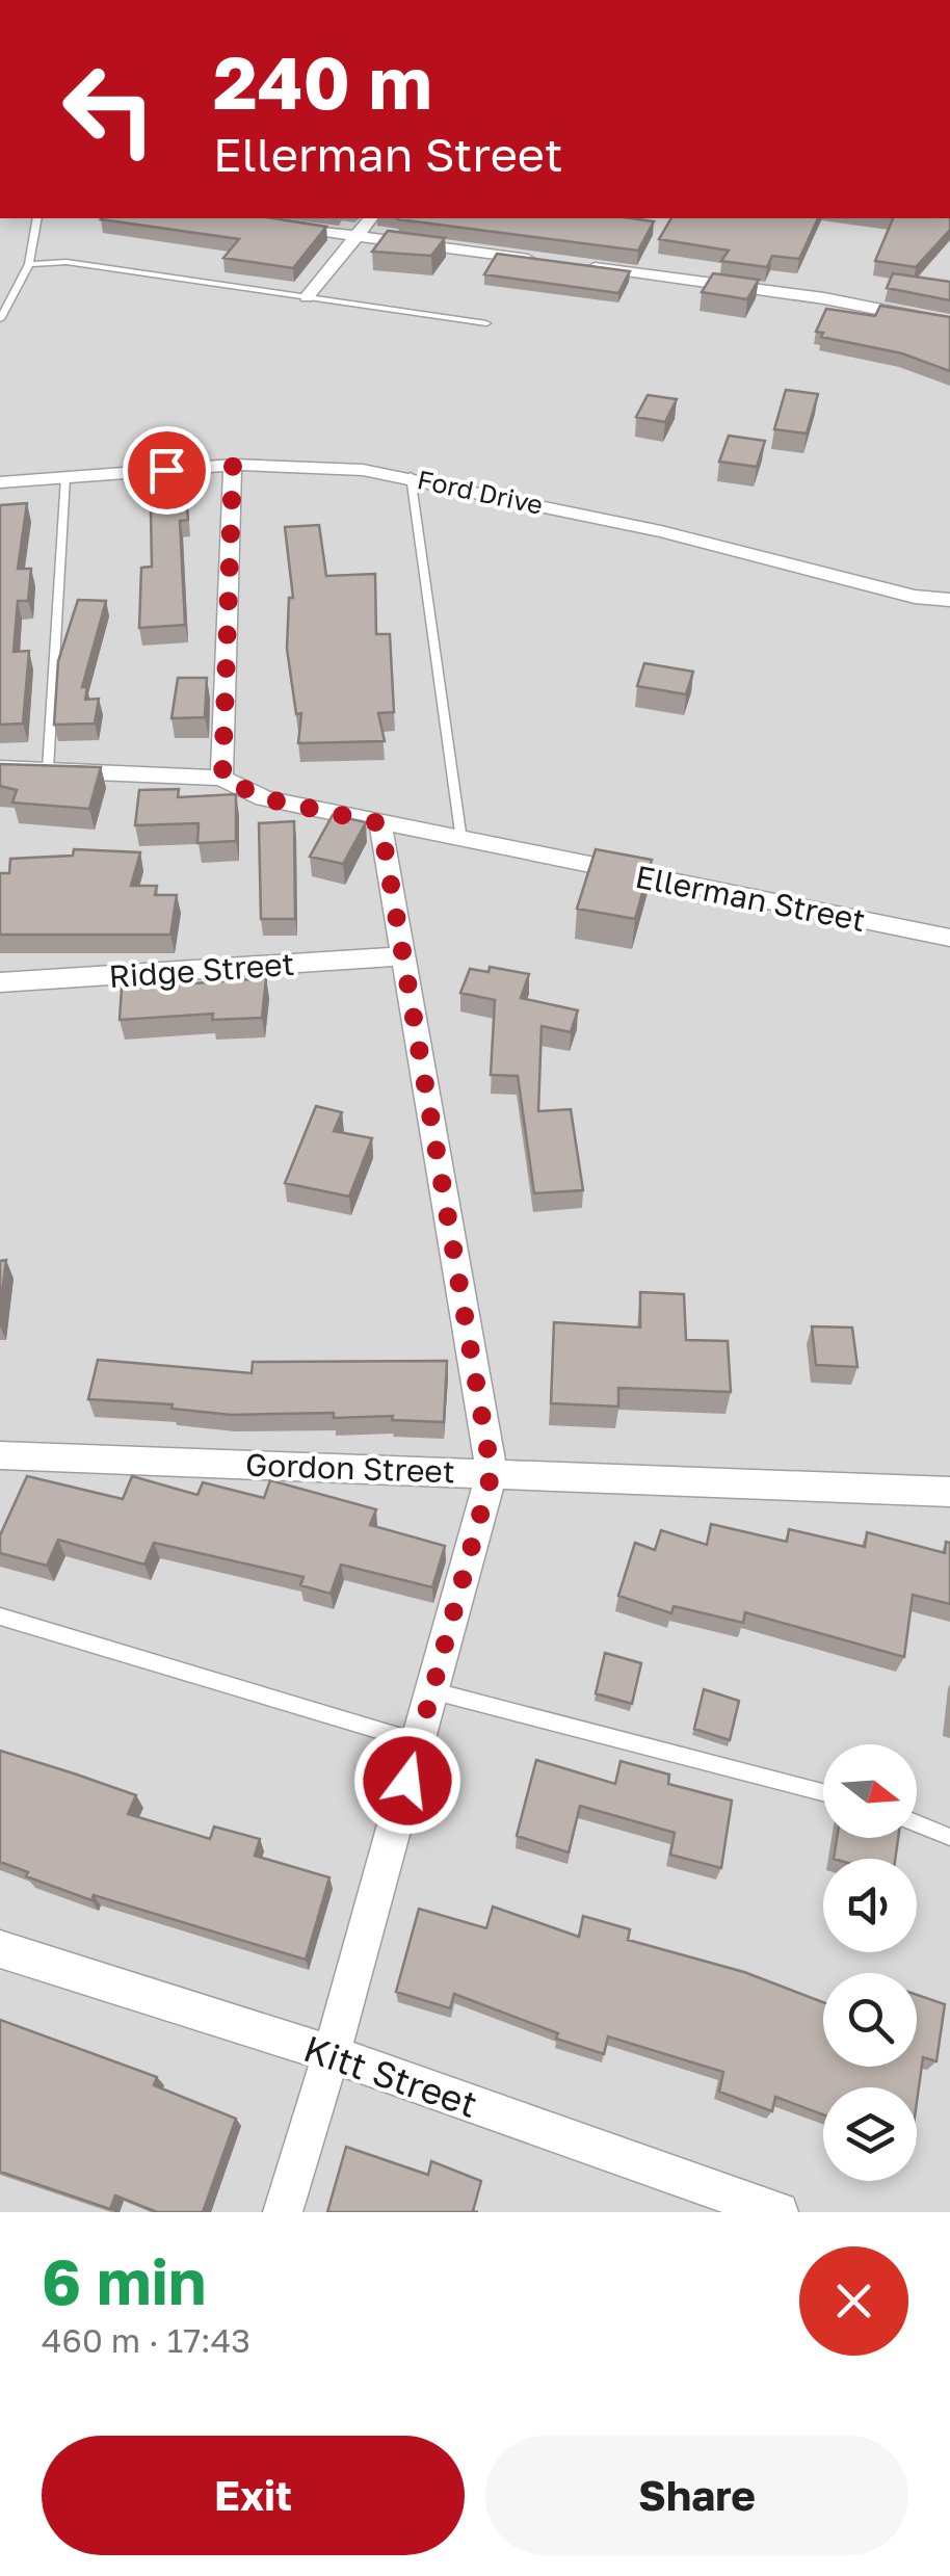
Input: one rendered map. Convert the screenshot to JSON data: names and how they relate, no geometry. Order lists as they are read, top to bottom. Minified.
{"streets":{"street":["Ford Drive","Ellerman Street","Ridge Street","Gordon Street","Kitt Street"]},"north":"right","page":{"turn":["240 m","Ellerman Street"],"heading":["6 min","460 m · 17:43"],"buttons":["Exit","Share"]}}
